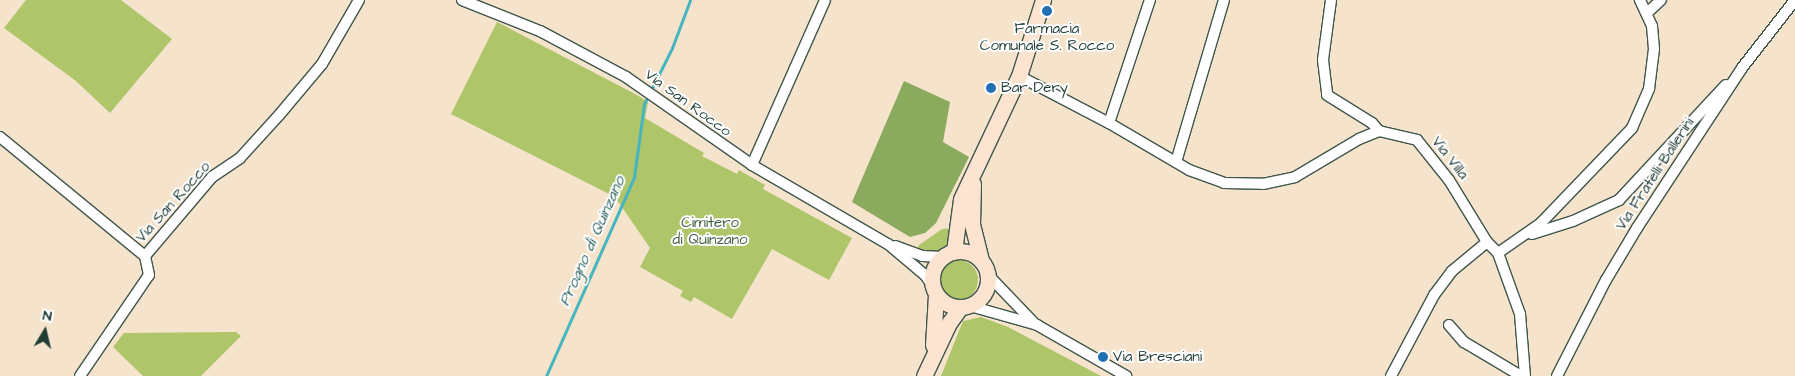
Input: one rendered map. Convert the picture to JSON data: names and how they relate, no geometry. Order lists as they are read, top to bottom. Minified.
{"streets":{"street":["Via San Rocco","Via Villa","Via Fratelli Ballerini"]},"water":["Progno di Quinzano"],"parks":["Cimitero di Quinzano"],"places":["Farmacia Comunale S. Rocco","Bar Dery","Via Bresciani"],"north":"top"}
